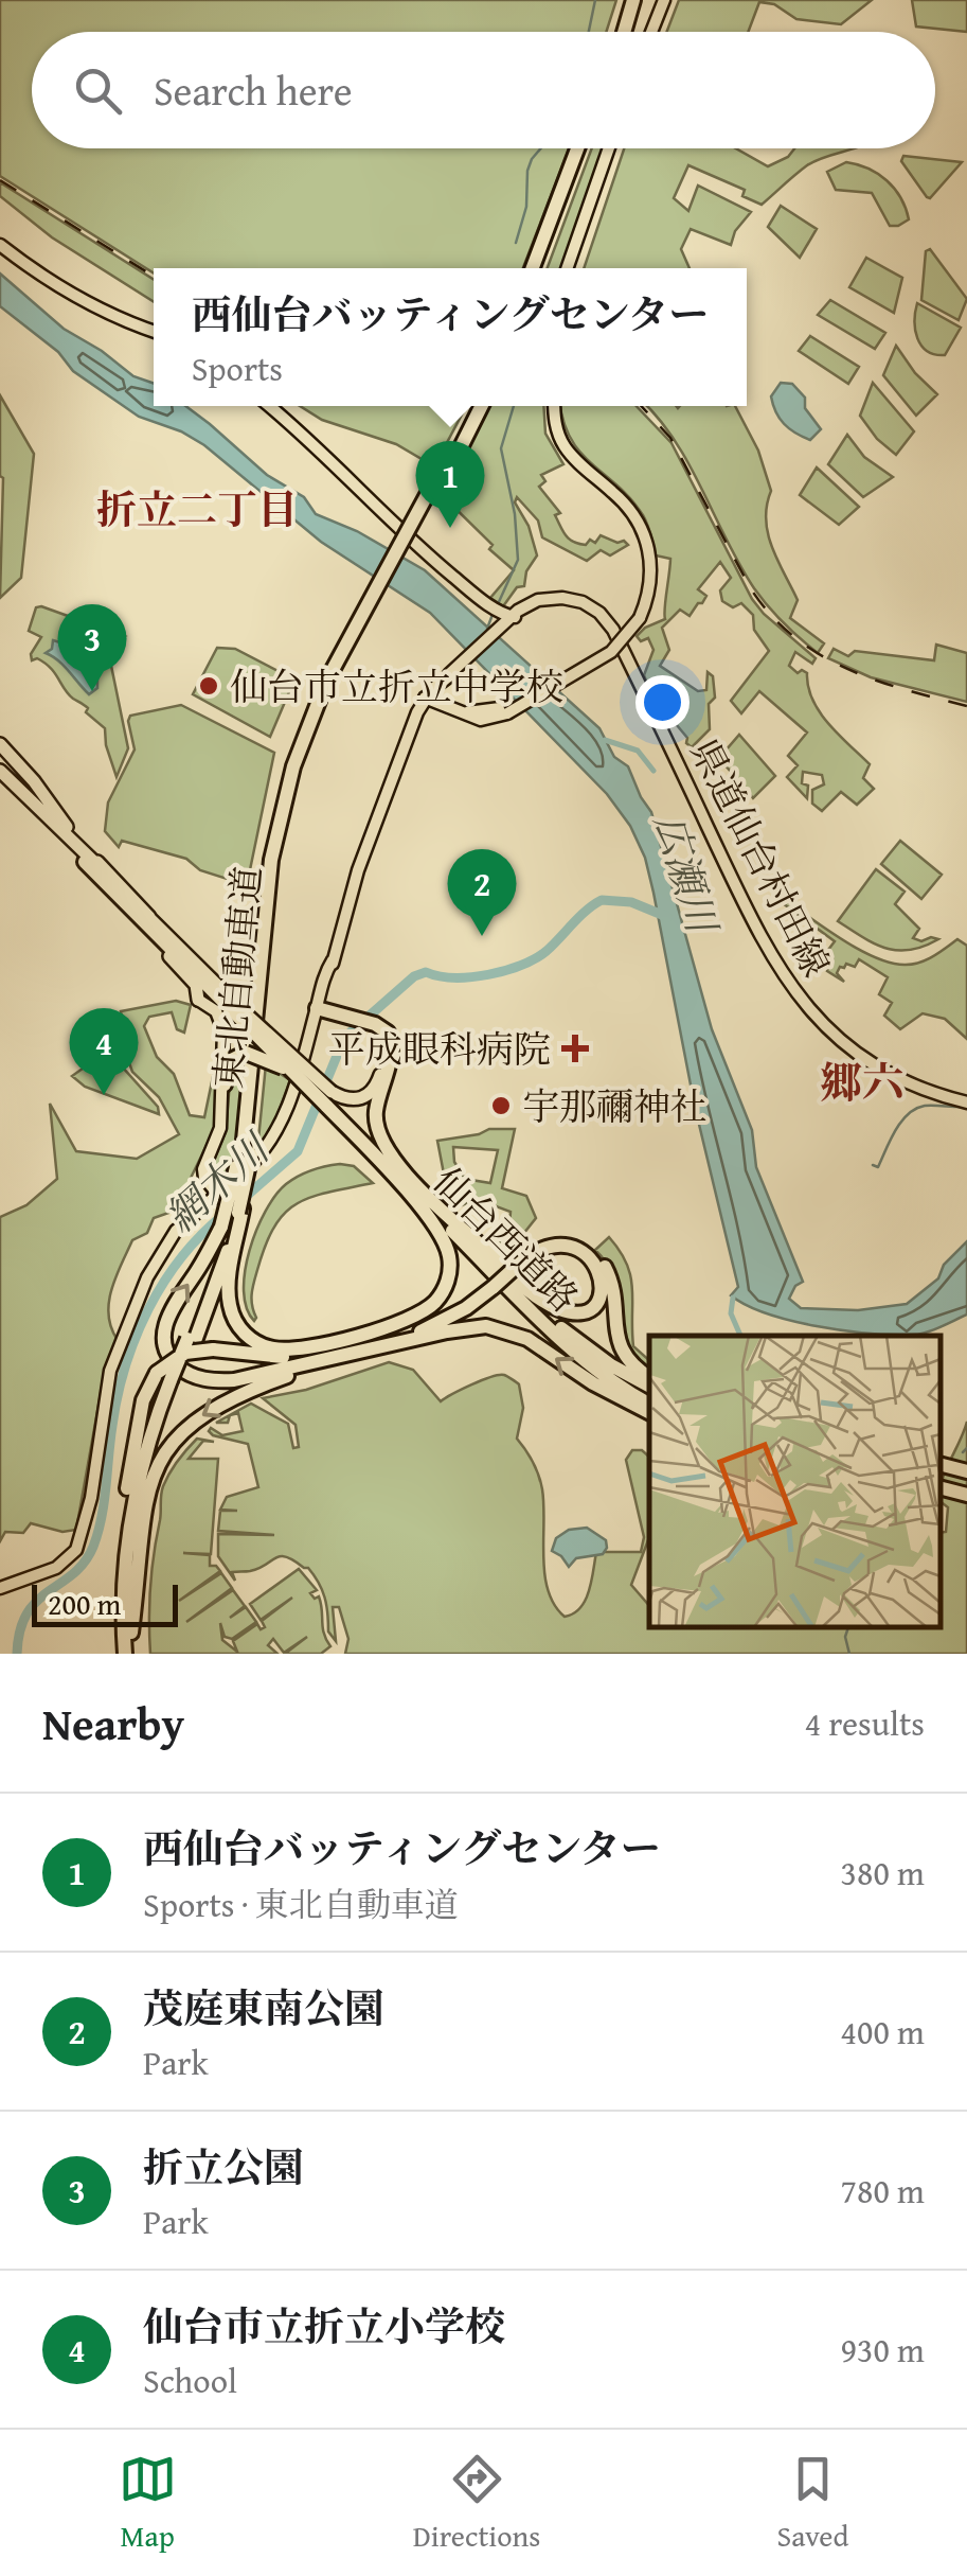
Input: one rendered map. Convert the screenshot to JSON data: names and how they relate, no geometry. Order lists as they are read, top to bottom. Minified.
{"streets":{"highway":["東北自動車道","仙台西道路"],"main road":["県道仙台村田線"]},"districts":["折立二丁目","郷六"],"water":["広瀬川","網木川"],"places":{"other":["仙台市立折立中学校","宇那禰神社"],"health":["平成眼科病院"]},"scale_bar":"200 m","page":{"search":"Search here","popup":["西仙台バッティングセンター","Sports"],"pins":["1","3","2","4"],"scale":"200 m","heading":["Nearby","4 results"],"list":[{"mark":"1","name":"西仙台バッティングセンター","note":"Sports · 東北自動車道","value":"380 m"},{"mark":"2","name":"茂庭東南公園","note":"Park","value":"400 m"},{"mark":"3","name":"折立公園","note":"Park","value":"780 m"},{"mark":"4","name":"仙台市立折立小学校","note":"School","value":"930 m"}],"nav":["Map","Directions","Saved"]}}
